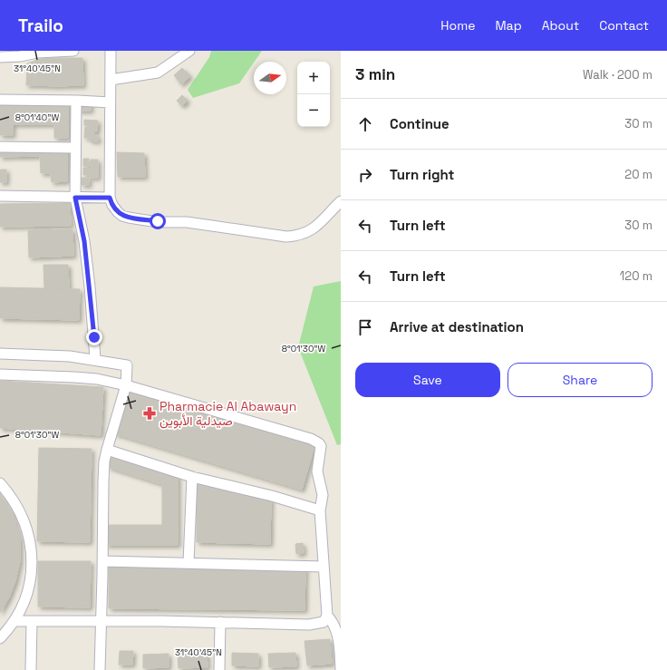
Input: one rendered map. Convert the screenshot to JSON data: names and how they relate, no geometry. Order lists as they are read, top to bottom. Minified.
{"places":{"pharmacy":["Pharmacie Al Abawayn صيدلية الأبوين"]},"north":"right","page":{"header":"Trailo","nav":["Home","Map","About","Contact"],"heading":["3 min","Walk · 200 m"],"map_buttons":["+","−"],"list":[["Continue","30 m"],["Turn right","20 m"],["Turn left","30 m"],["Turn left","120 m"],"Arrive at destination"],"buttons":["Save","Share"]},"coordinates":["31°40'45\"N","8°01'40\"W","8°01'30\"W"]}
